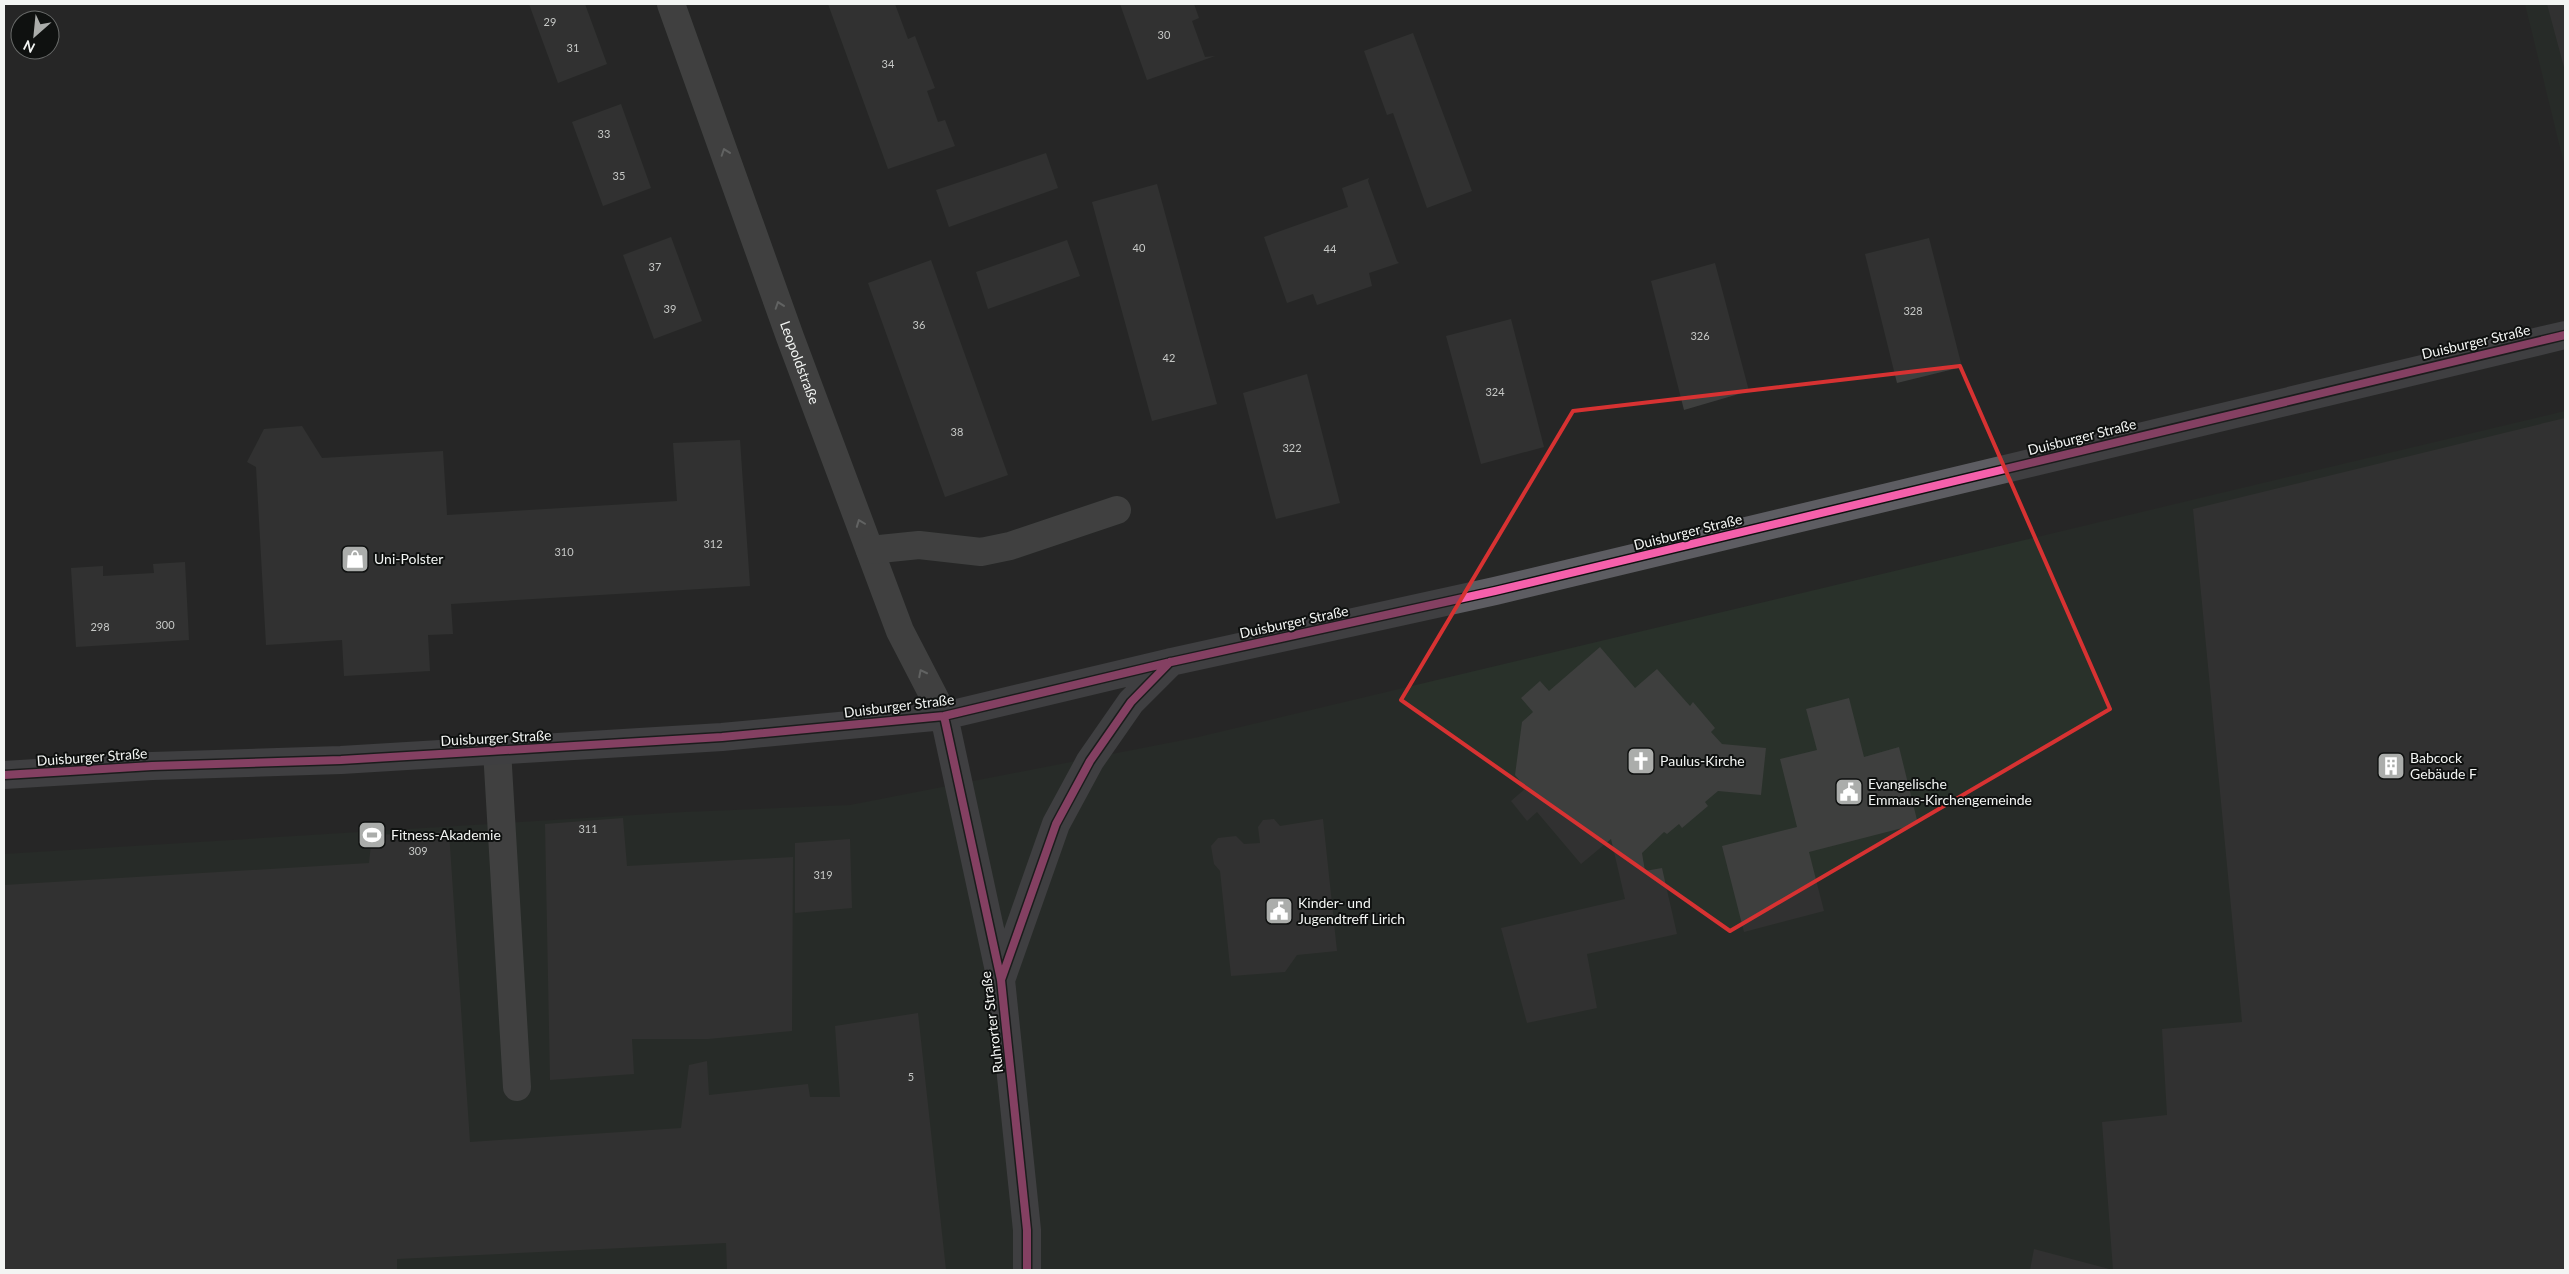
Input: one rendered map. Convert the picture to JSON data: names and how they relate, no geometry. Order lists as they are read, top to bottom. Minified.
{"streets":{"main road":["Duisburger Straße","Ruhrorter Straße"],"street":["Leopoldstraße"]},"crossings":[["Duisburger Straße","Leopoldstraße"],["Duisburger Straße","Ruhrorter Straße"],["Leopoldstraße","Ruhrorter Straße"]],"one_way":["Leopoldstraße"],"places":{"shop":["Uni-Polster"],"church":["Paulus-Kirche"],"building":["Babcock Gebäude F"],"public building":["Evangelische Emmaus-Kirchengemeinde","Kinder- und Jugendtreff Lirich"],"sports":["Fitness-Akademie"]},"house_numbers":["29","30","31","34","33","35","40","44","37","39","328","36","326","42","324","38","322","312","310","300","298","311","309","319","5"],"north":"bottom left"}
